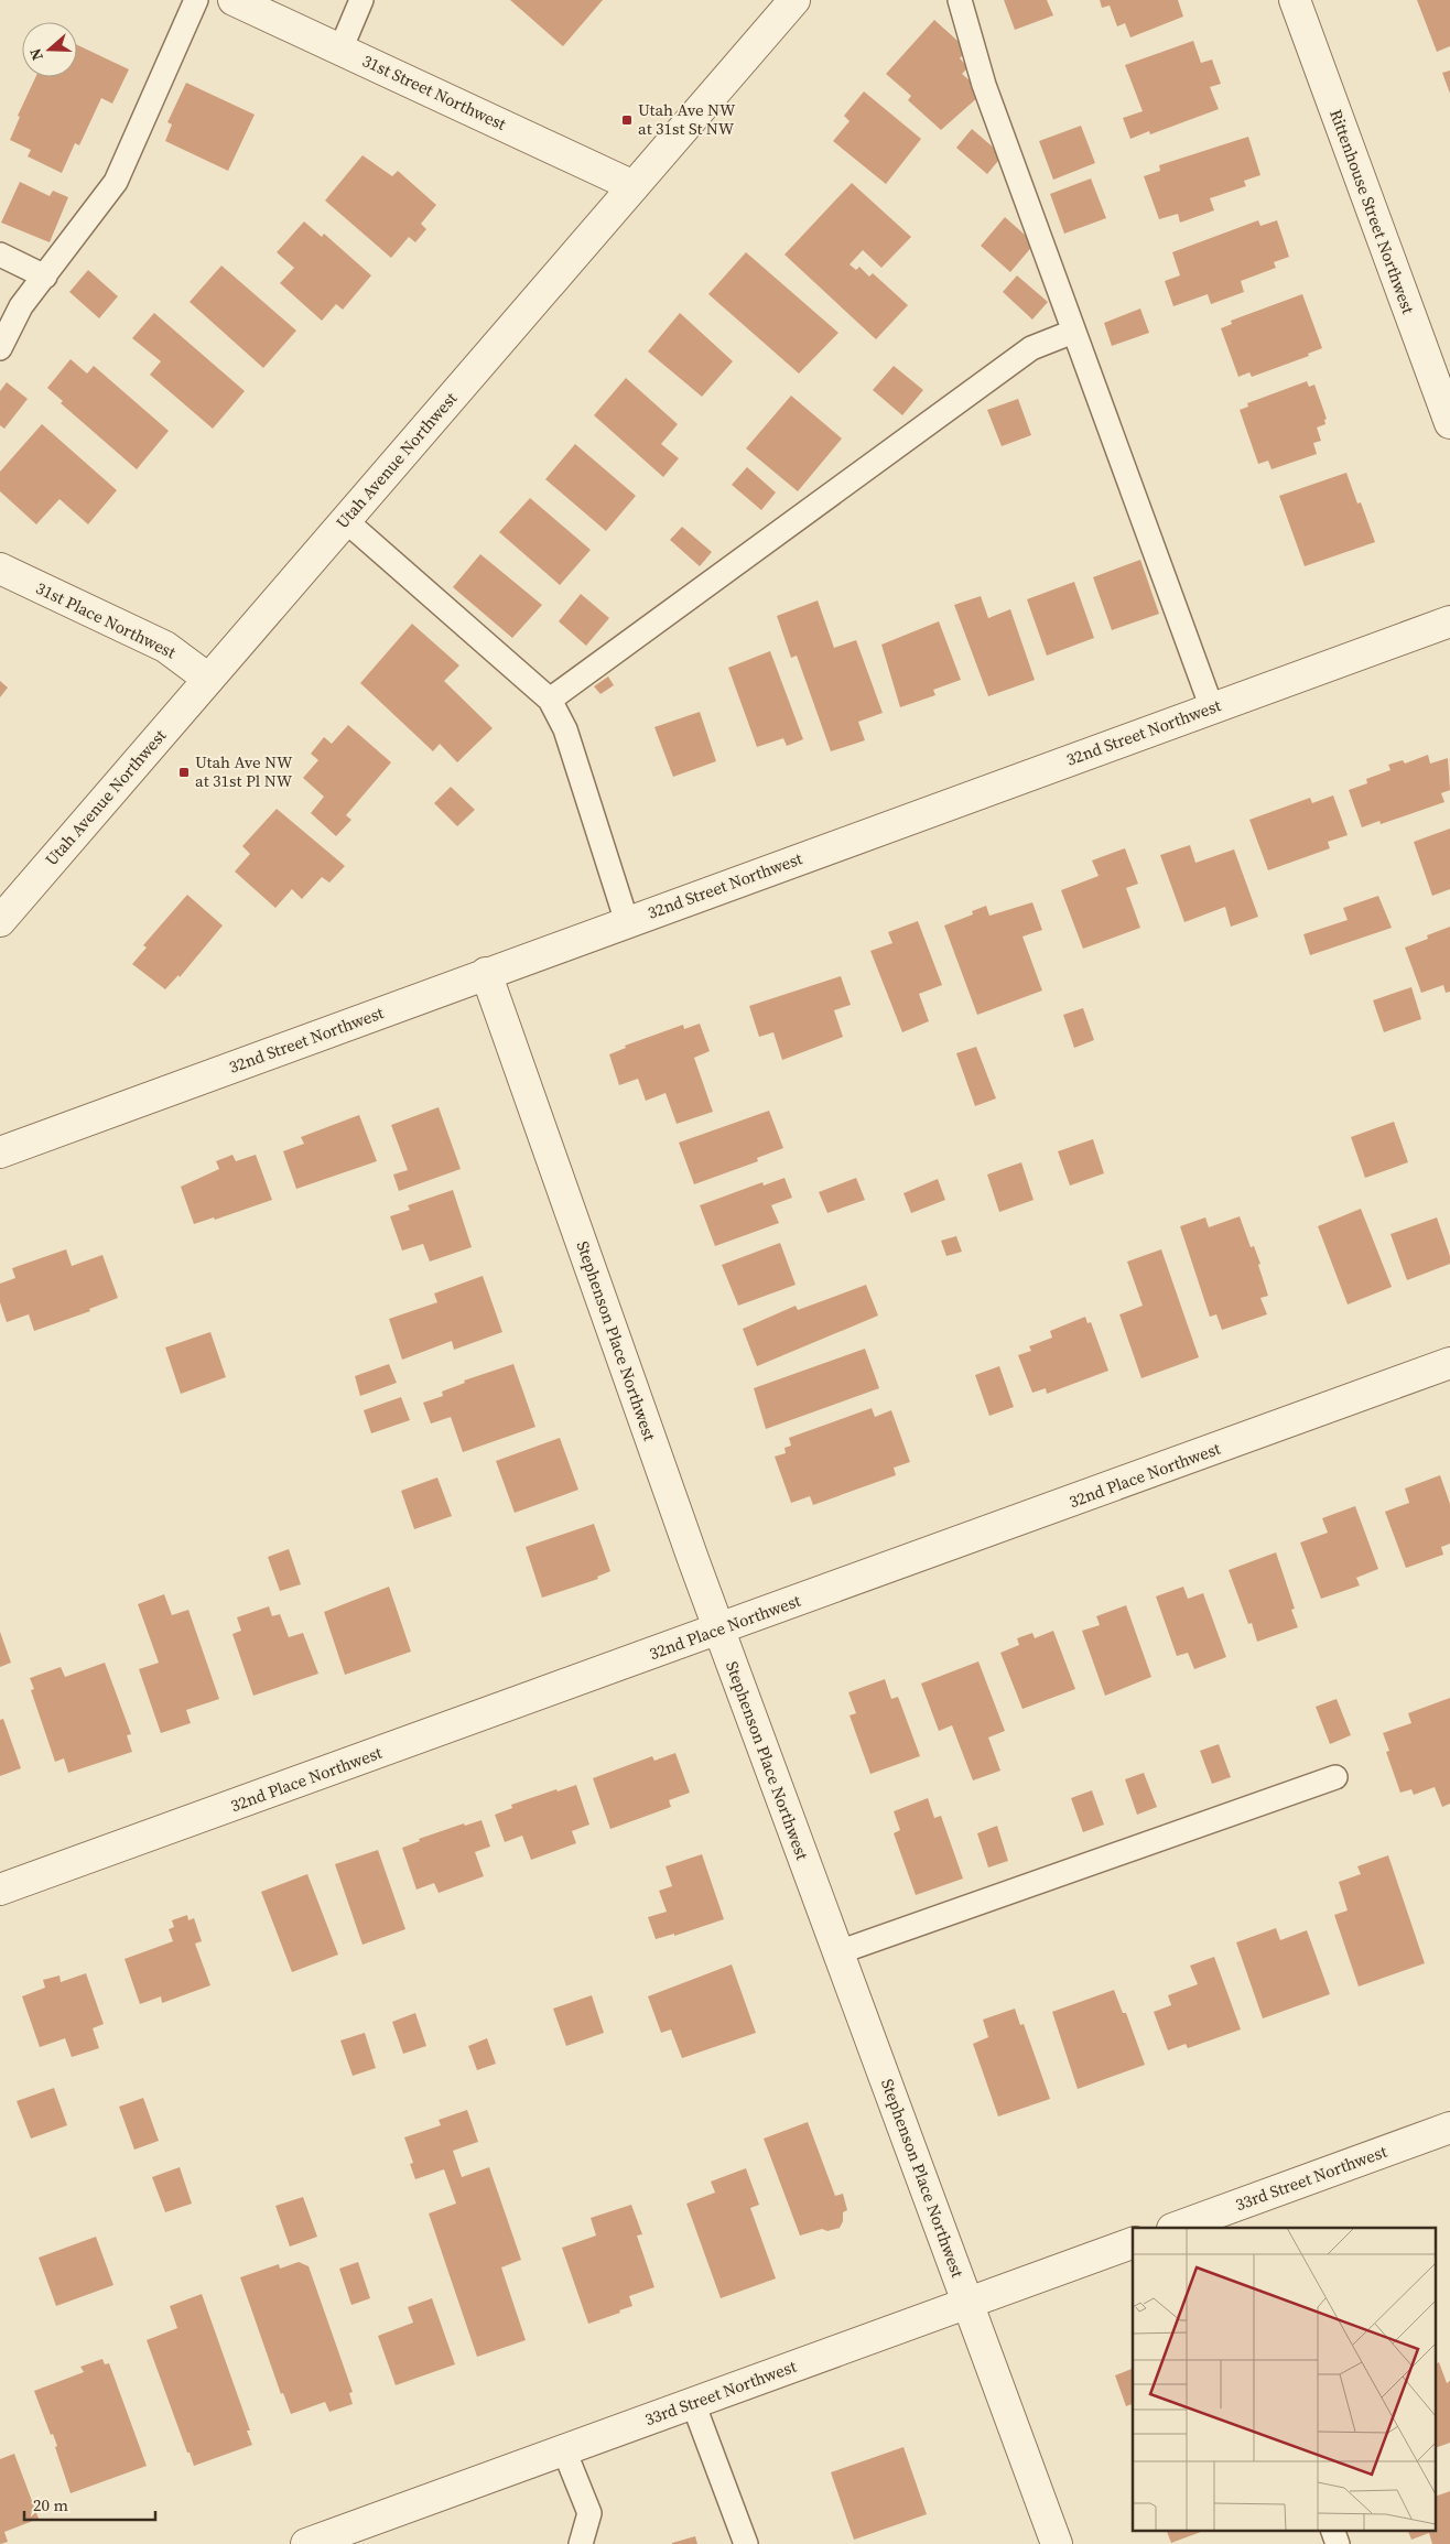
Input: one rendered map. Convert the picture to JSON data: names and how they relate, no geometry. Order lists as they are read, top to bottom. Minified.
{"streets":{"street":["31st Street Northwest","Rittenhouse Street Northwest","Utah Avenue Northwest","31st Place Northwest","32nd Street Northwest","Stephenson Place Northwest","32nd Place Northwest","33rd Street Northwest"]},"crossings":[["31st Street Northwest","Utah Avenue Northwest"],["Utah Avenue Northwest","31st Place Northwest"],["32nd Street Northwest","Stephenson Place Northwest"],["Stephenson Place Northwest","32nd Place Northwest"],["Stephenson Place Northwest","33rd Street Northwest"]],"places":{"transit":["Utah Ave NW at 31st St NW","Utah Ave NW at 31st Pl NW"]},"scale_bar":"20 m","north":"left"}
